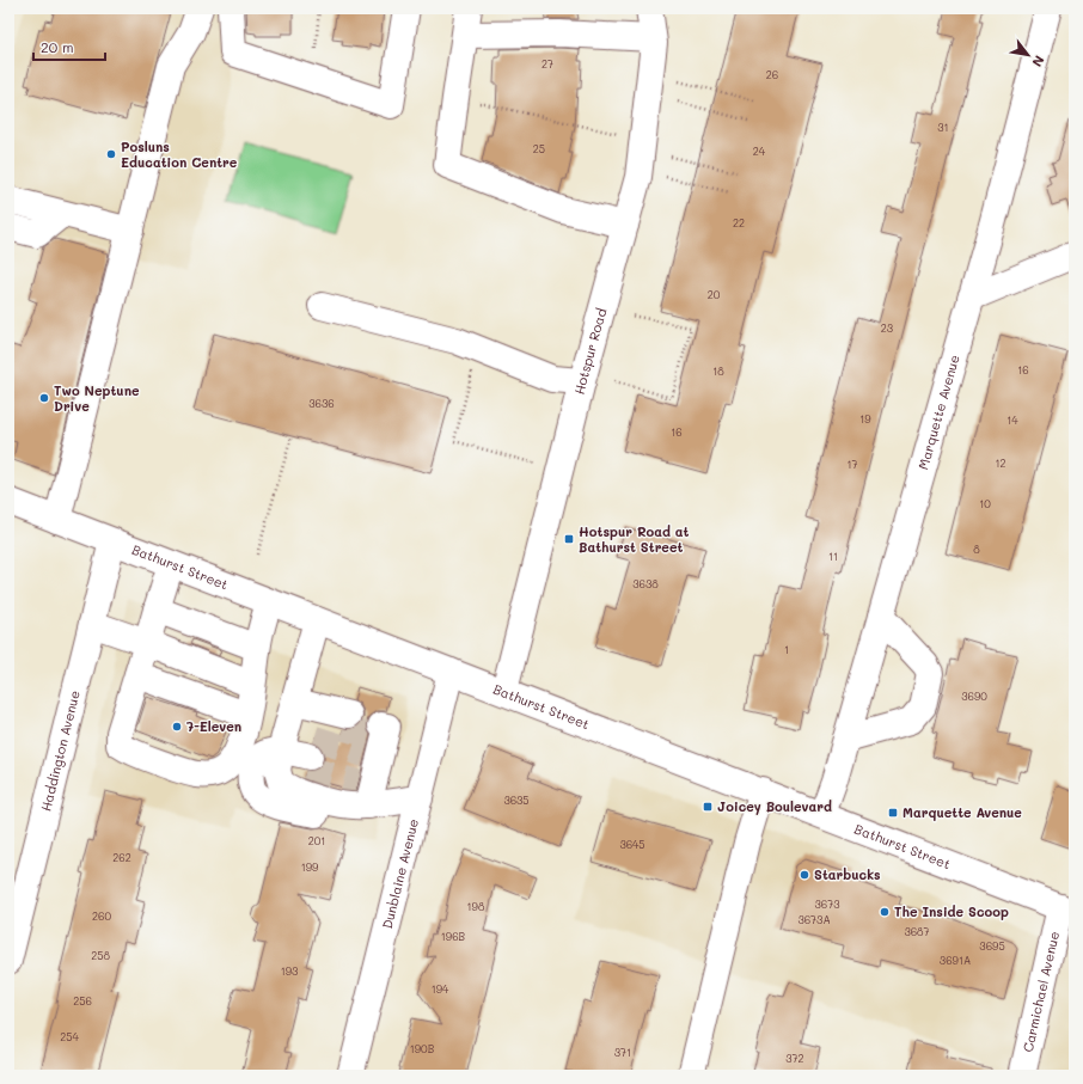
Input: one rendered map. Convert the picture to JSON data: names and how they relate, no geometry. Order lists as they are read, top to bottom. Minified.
{"streets":{"street":["Hotspur Road","Marquette Avenue","Bathurst Street","Haddington Avenue","Dunblaine Avenue","Carmichael Avenue"]},"crossings":[["Hotspur Road","Bathurst Street"],["Marquette Avenue","Bathurst Street"],["Bathurst Street","Haddington Avenue"],["Bathurst Street","Dunblaine Avenue"],["Bathurst Street","Carmichael Avenue"]],"places":{"other":["Posluns Education Centre","Two Neptune Drive","7-Eleven","Starbucks","The Inside Scoop"],"transit":["Hotspur Road at Bathurst Street","Joicey Boulevard","Marquette Avenue"]},"house_numbers":["27","26","31","25","24","22","20","23","16","18","3636","19","14","16","12","17","10","8","11","3638","1","3690","3635","201","3645","262","199","3673","198","260","3673A","3687","196B","3695","258","3691A","193","194","256","254","190B","371","372"],"scale_bar":"20 m","north":"bottom right"}
